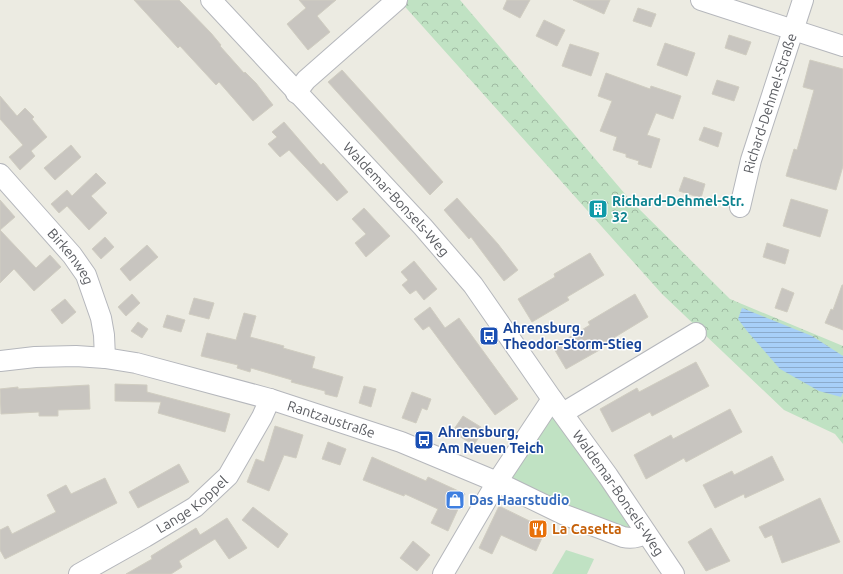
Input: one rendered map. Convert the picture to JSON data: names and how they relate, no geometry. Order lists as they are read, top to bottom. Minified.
{"streets":{"street":["Richard-Dehmel-Straße","Waldemar-Bonsels-Weg","Birkenweg","Rantzaustraße","Lange Koppel"]},"crossings":[["Waldemar-Bonsels-Weg","Rantzaustraße"],["Birkenweg","Rantzaustraße"],["Rantzaustraße","Lange Koppel"]],"places":{"building":["Richard-Dehmel-Str. 32"],"bus stop":["Ahrensburg, Theodor-Storm-Stieg","Ahrensburg, Am Neuen Teich"],"shop":["Das Haarstudio"],"restaurant":["La Casetta"]}}
